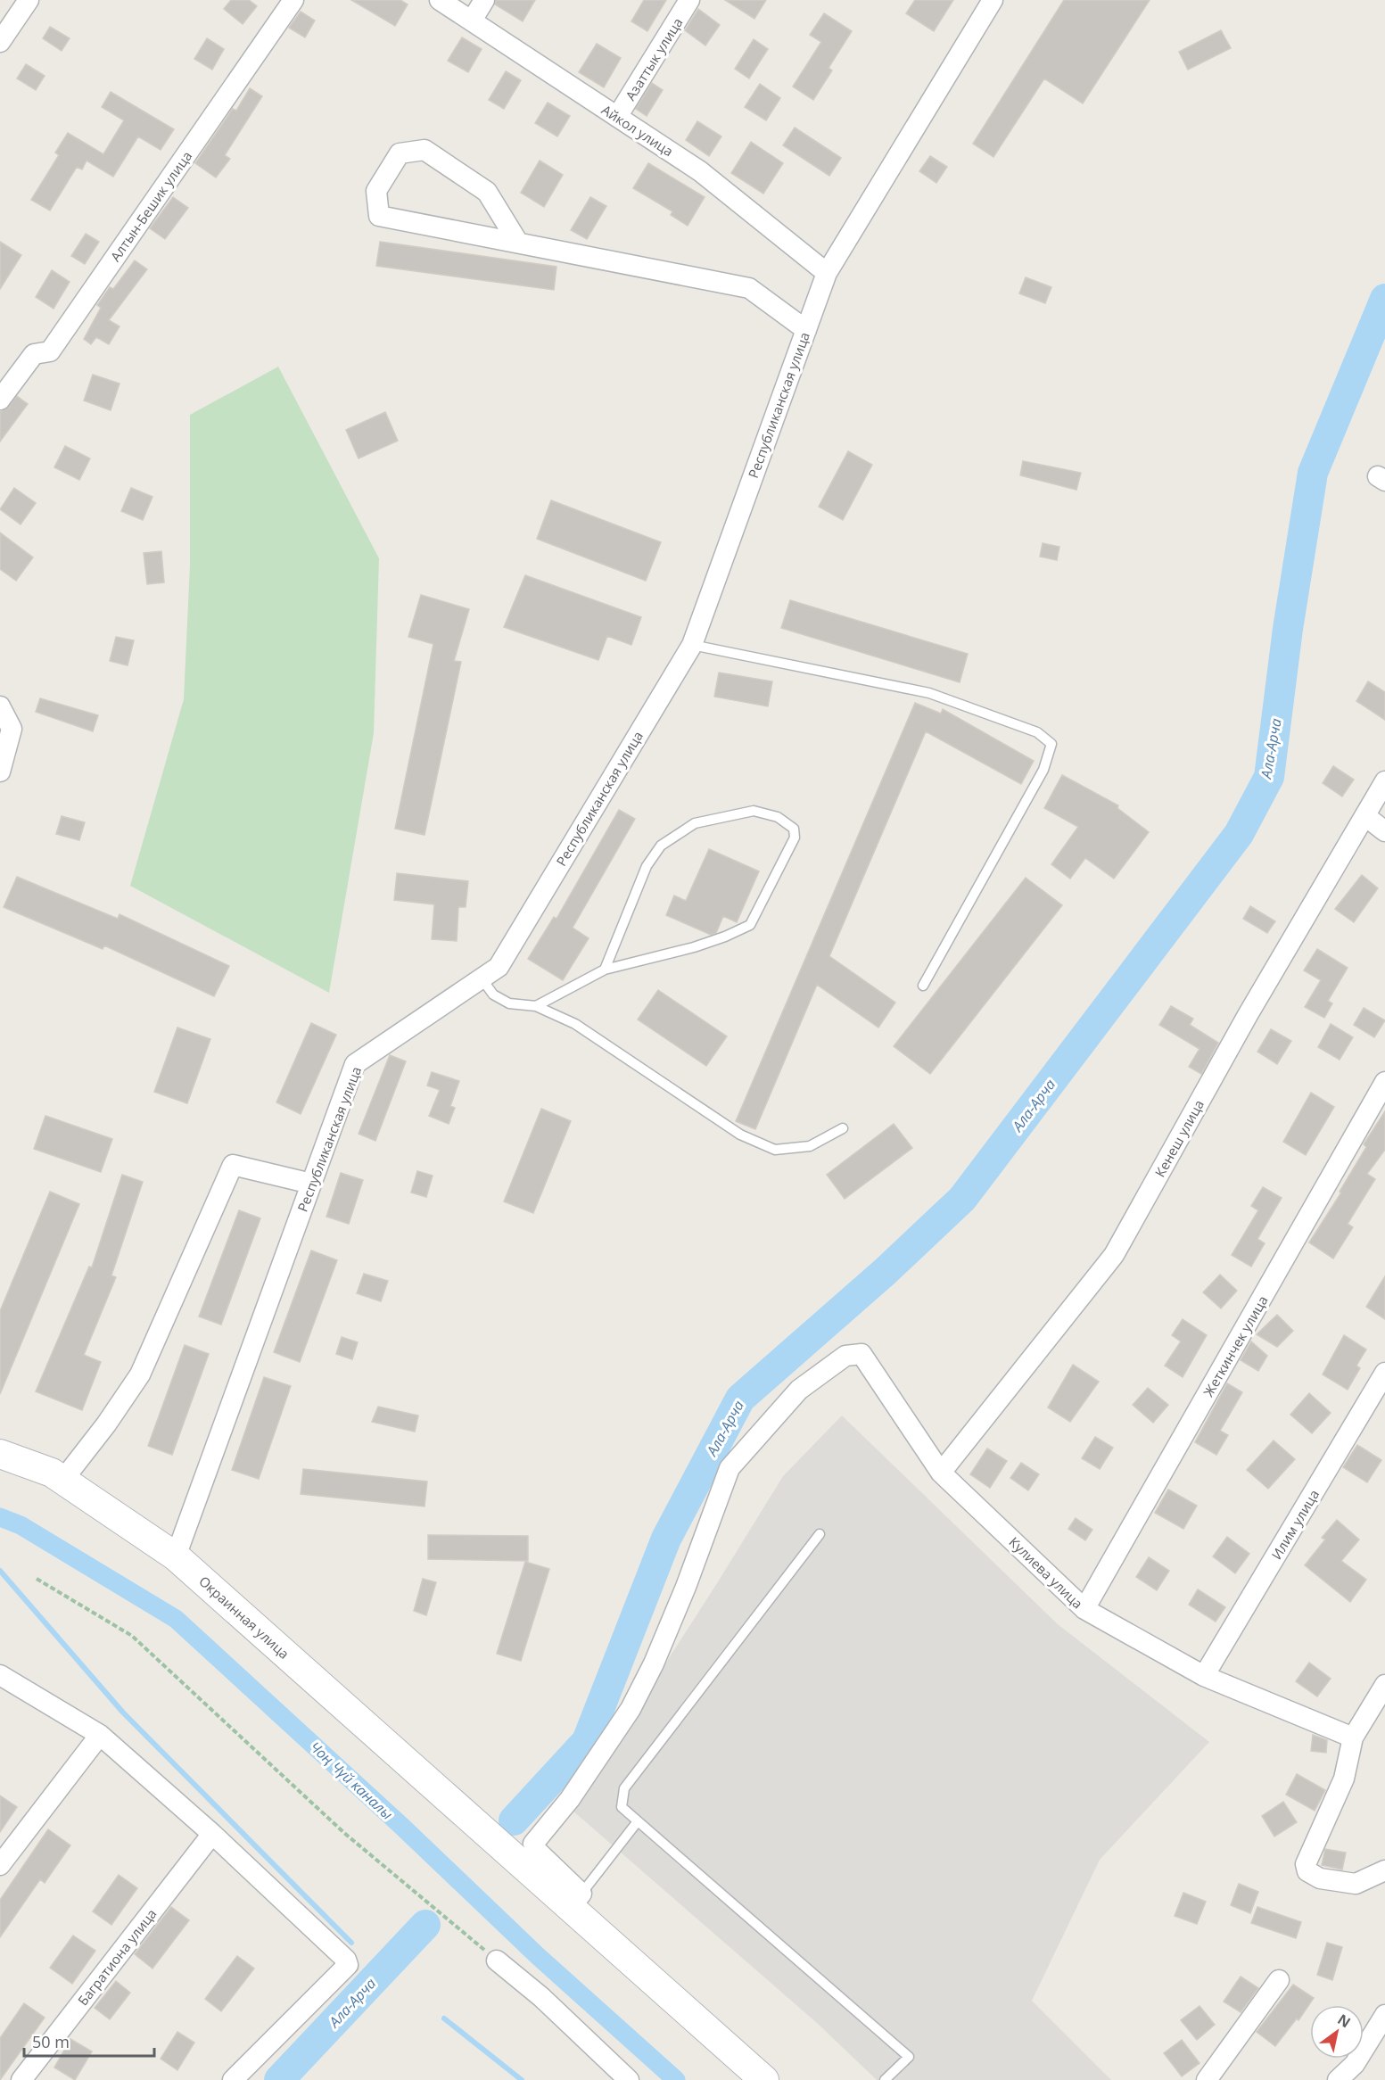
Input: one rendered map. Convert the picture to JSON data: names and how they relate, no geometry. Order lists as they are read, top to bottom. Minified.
{"streets":{"street":["Азаттык улица","Айкол улица","Алтын-Бешик улица","Республиканская улица","Кенеш улица","Жеткинчек улица","Илим улица","Кулиева улица","Окраинная улица","Багратиона улица"]},"crossings":[["Азаттык улица","Айкол улица"],["Айкол улица","Республиканская улица"],["Республиканская улица","Окраинная улица"],["Кенеш улица","Кулиева улица"],["Жеткинчек улица","Кулиева улица"],["Илим улица","Кулиева улица"],["Кулиева улица","Окраинная улица"]],"water":["Ала-Арча","Чоң Чүй каналы"],"scale_bar":"50 m","north":"top right"}
